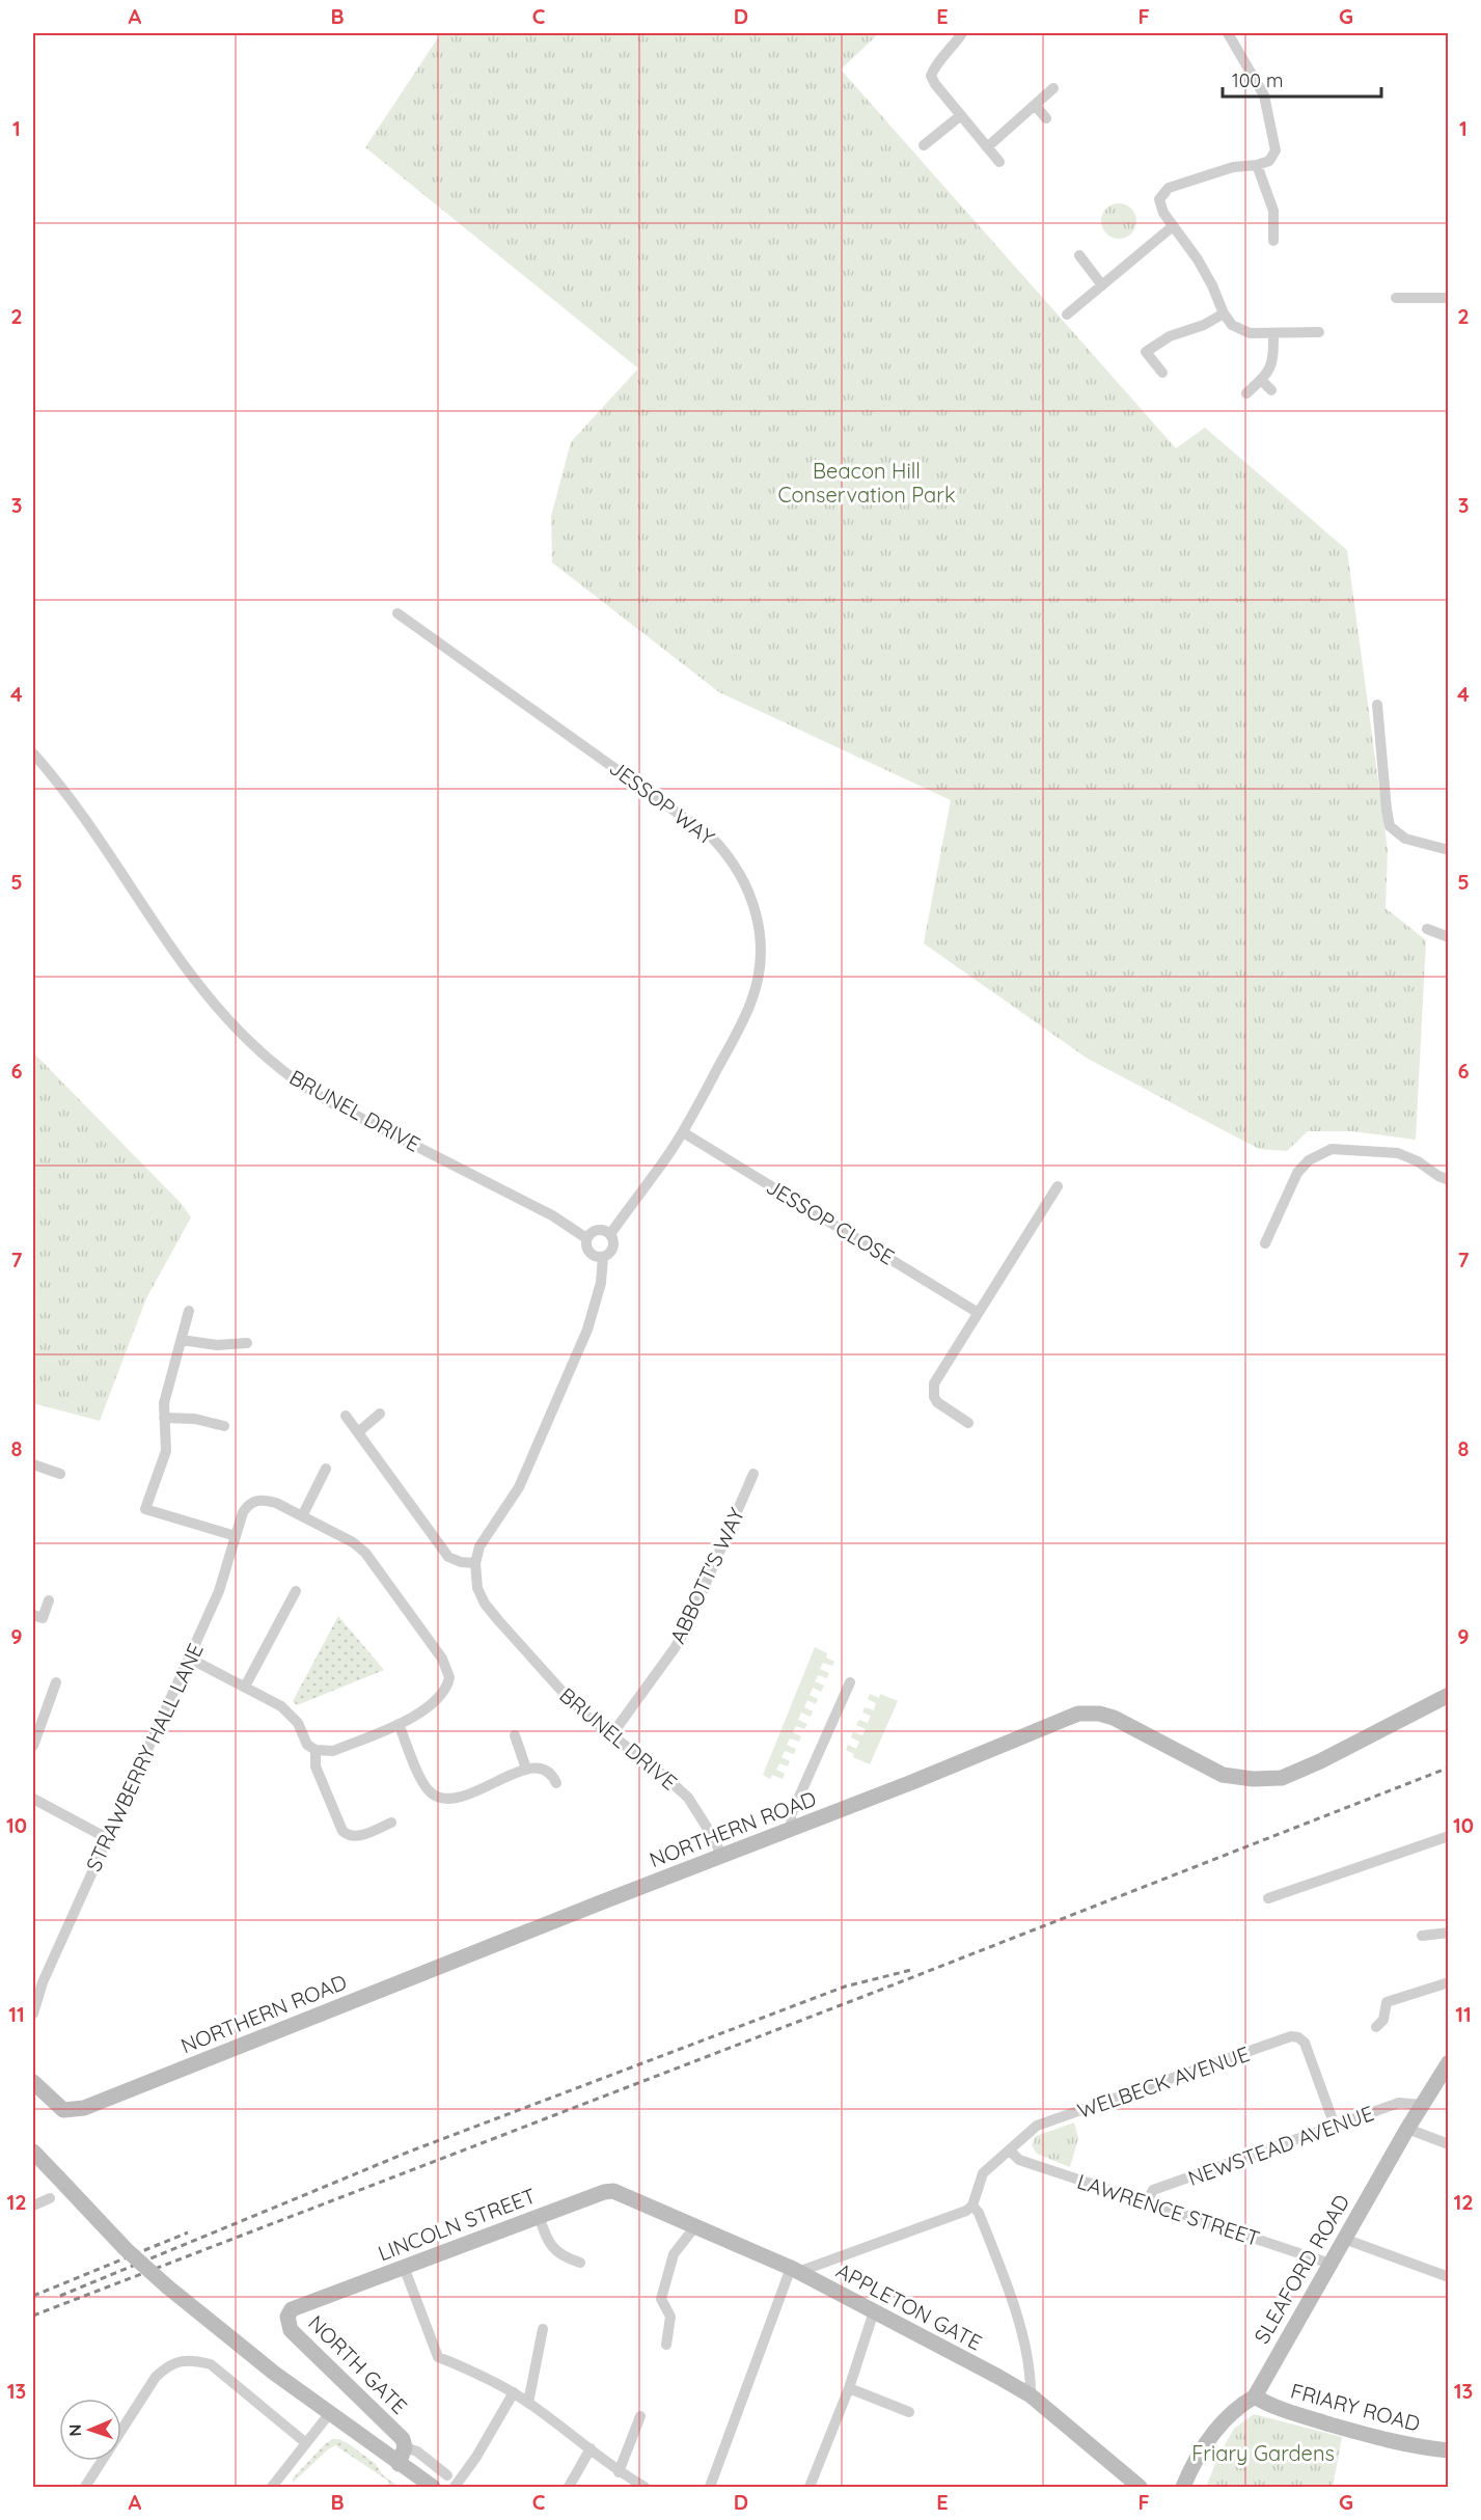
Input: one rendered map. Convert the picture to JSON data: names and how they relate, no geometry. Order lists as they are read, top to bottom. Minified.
{"streets":{"street":["JESSOP WAY","BRUNEL DRIVE","JESSOP CLOSE","ABBOTT'S WAY","STRAWBERRY HALL LANE","NORTHERN ROAD","WELBECK AVENUE","NEWSTEAD AVENUE","LAWRENCE STREET","LINCOLN STREET","SLEAFORD ROAD","APPLETON GATE","NORTH GATE","FRIARY ROAD"]},"crossings":[["JESSOP WAY","BRUNEL DRIVE"],["JESSOP WAY","JESSOP CLOSE"],["BRUNEL DRIVE","ABBOTT'S WAY"],["BRUNEL DRIVE","NORTHERN ROAD"],["WELBECK AVENUE","NEWSTEAD AVENUE"],["WELBECK AVENUE","LAWRENCE STREET"],["NEWSTEAD AVENUE","LAWRENCE STREET"],["NEWSTEAD AVENUE","SLEAFORD ROAD"],["LAWRENCE STREET","SLEAFORD ROAD"],["LINCOLN STREET","APPLETON GATE"],["LINCOLN STREET","NORTH GATE"],["SLEAFORD ROAD","FRIARY ROAD"]],"parks":["Beacon Hill Conservation Park","Friary Gardens"],"scale_bar":"100 m","north":"left","grid":{"columns":["A","B","C","D","E","F","G"],"rows":["1","2","3","4","5","6","7","8","9","10","11","12","13"]}}
